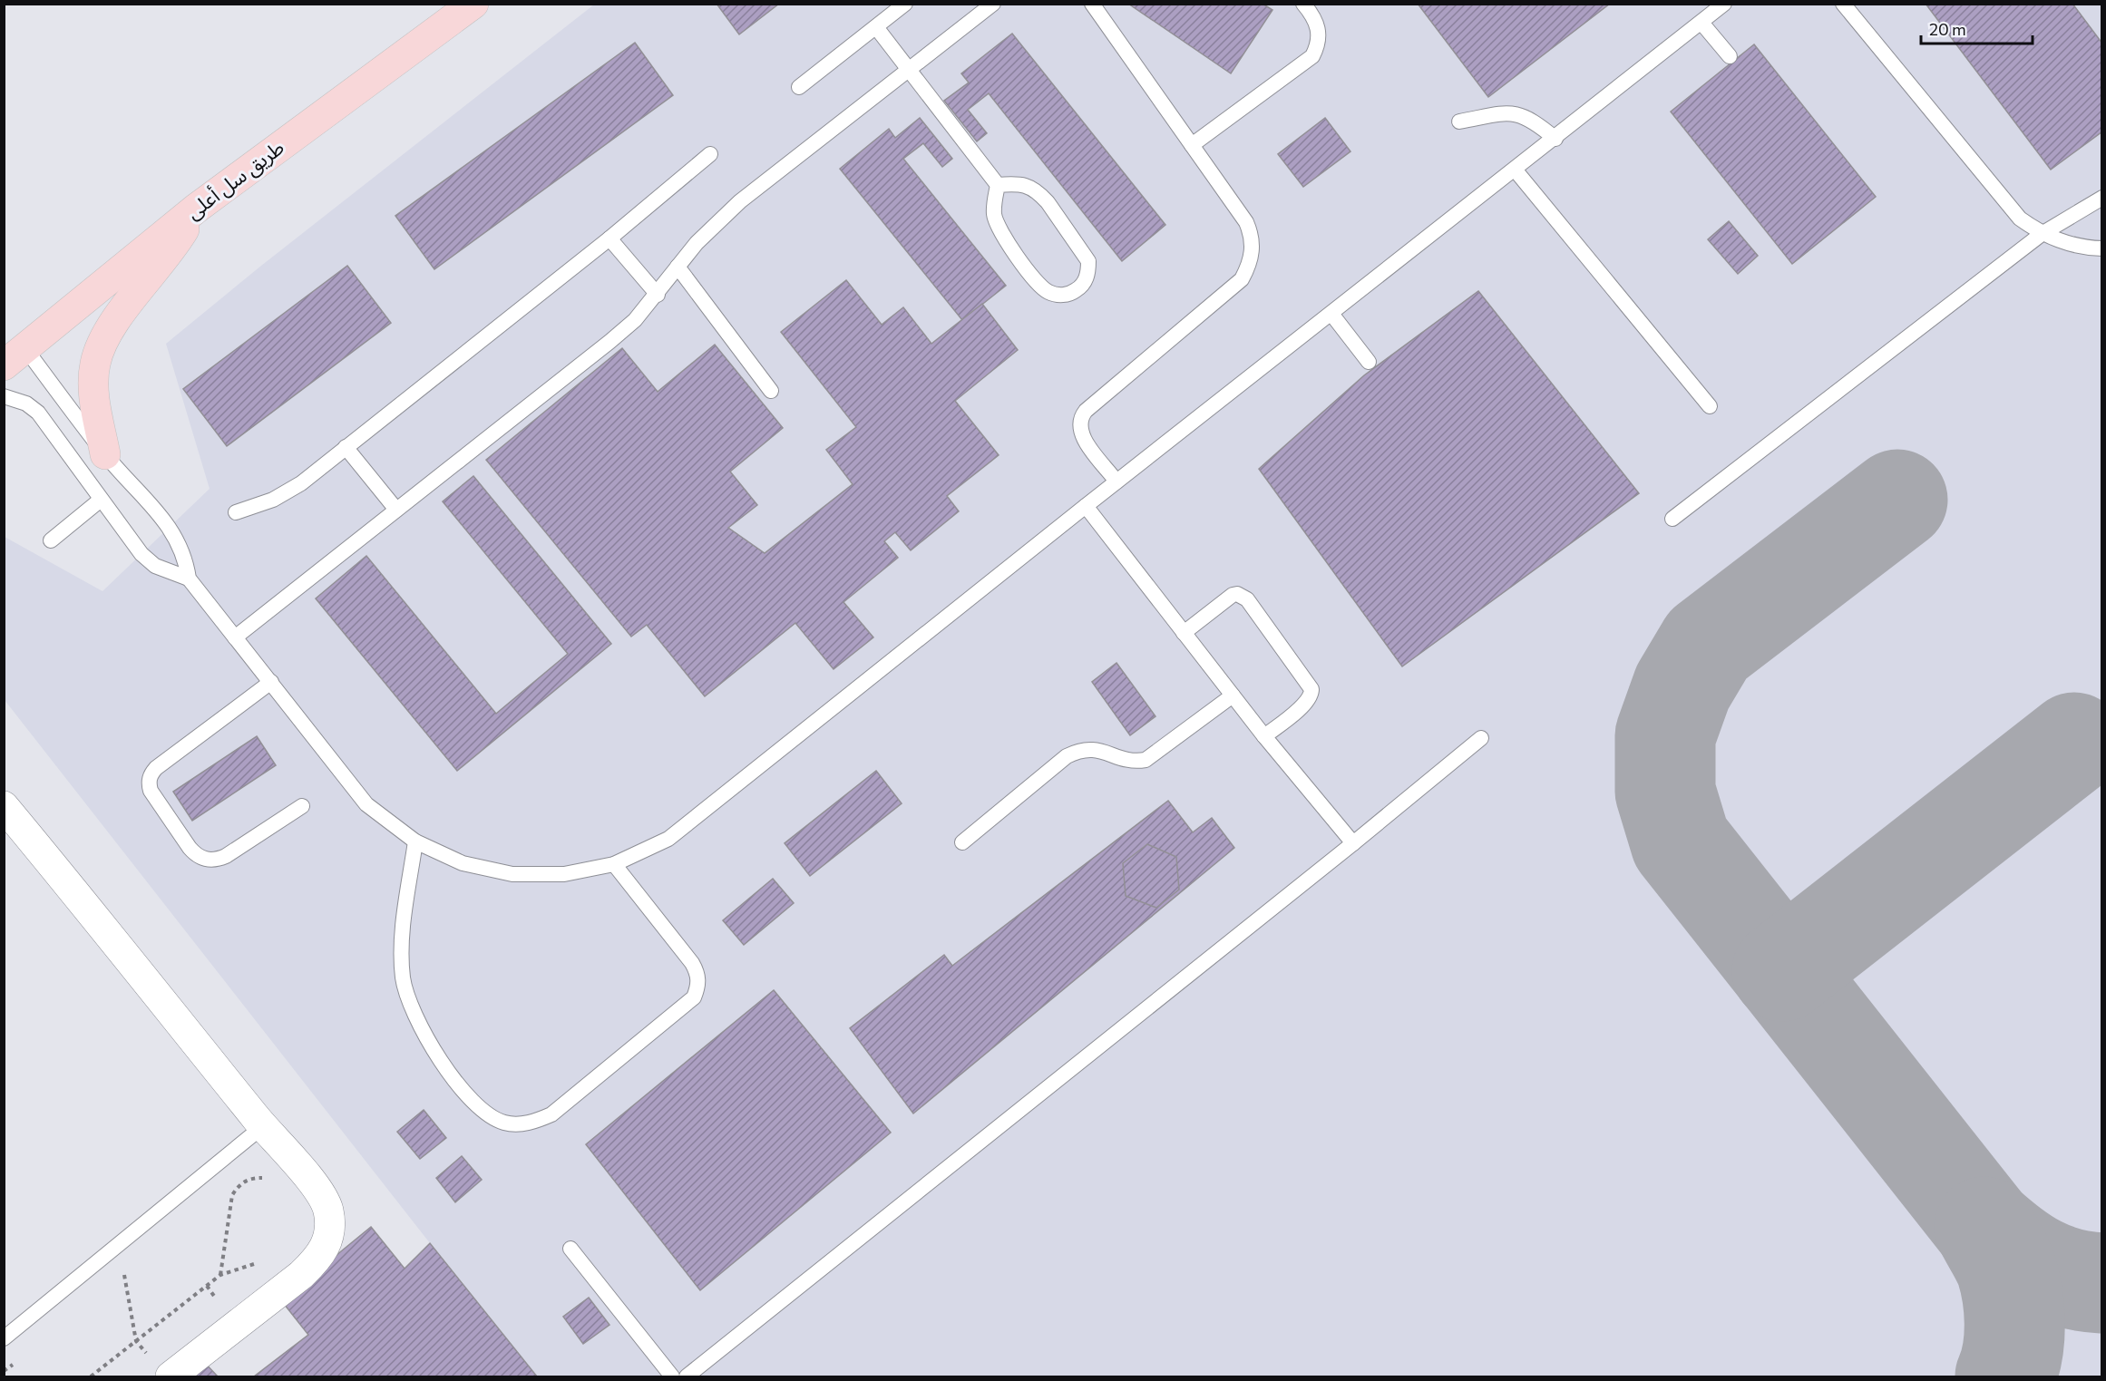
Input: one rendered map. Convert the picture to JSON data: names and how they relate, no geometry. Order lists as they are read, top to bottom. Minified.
{"streets":{"main road":["طريق سل أعلى"]},"scale_bar":"20 m"}
